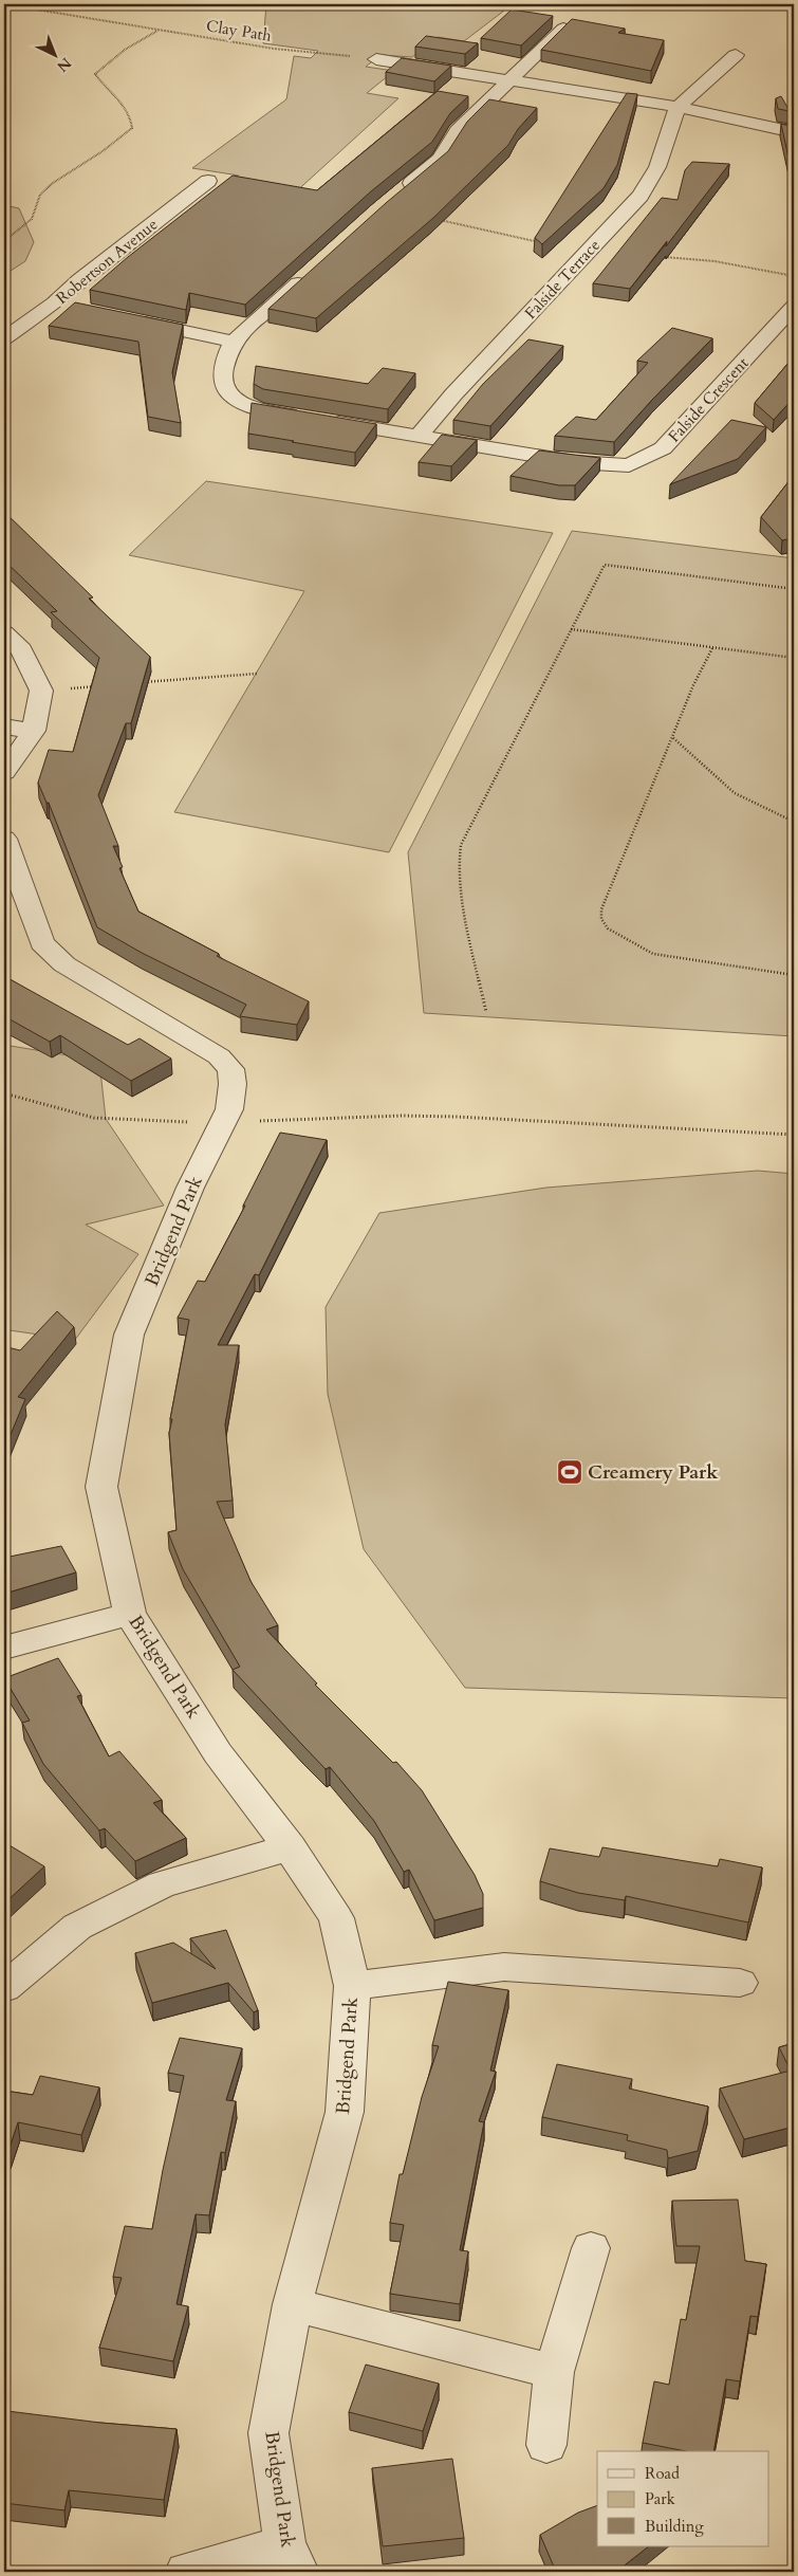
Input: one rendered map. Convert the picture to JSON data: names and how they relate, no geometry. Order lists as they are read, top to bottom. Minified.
{"streets":{"street":["Robertson Avenue","Falside Terrace","Falside Crescent","Bridgend Park"],"path":["Clay Path"]},"crossings":[["Falside Terrace","Falside Crescent"]],"places":{"sports":["Creamery Park"]},"legend":["Road","Park","Building"],"north":"bottom right"}
